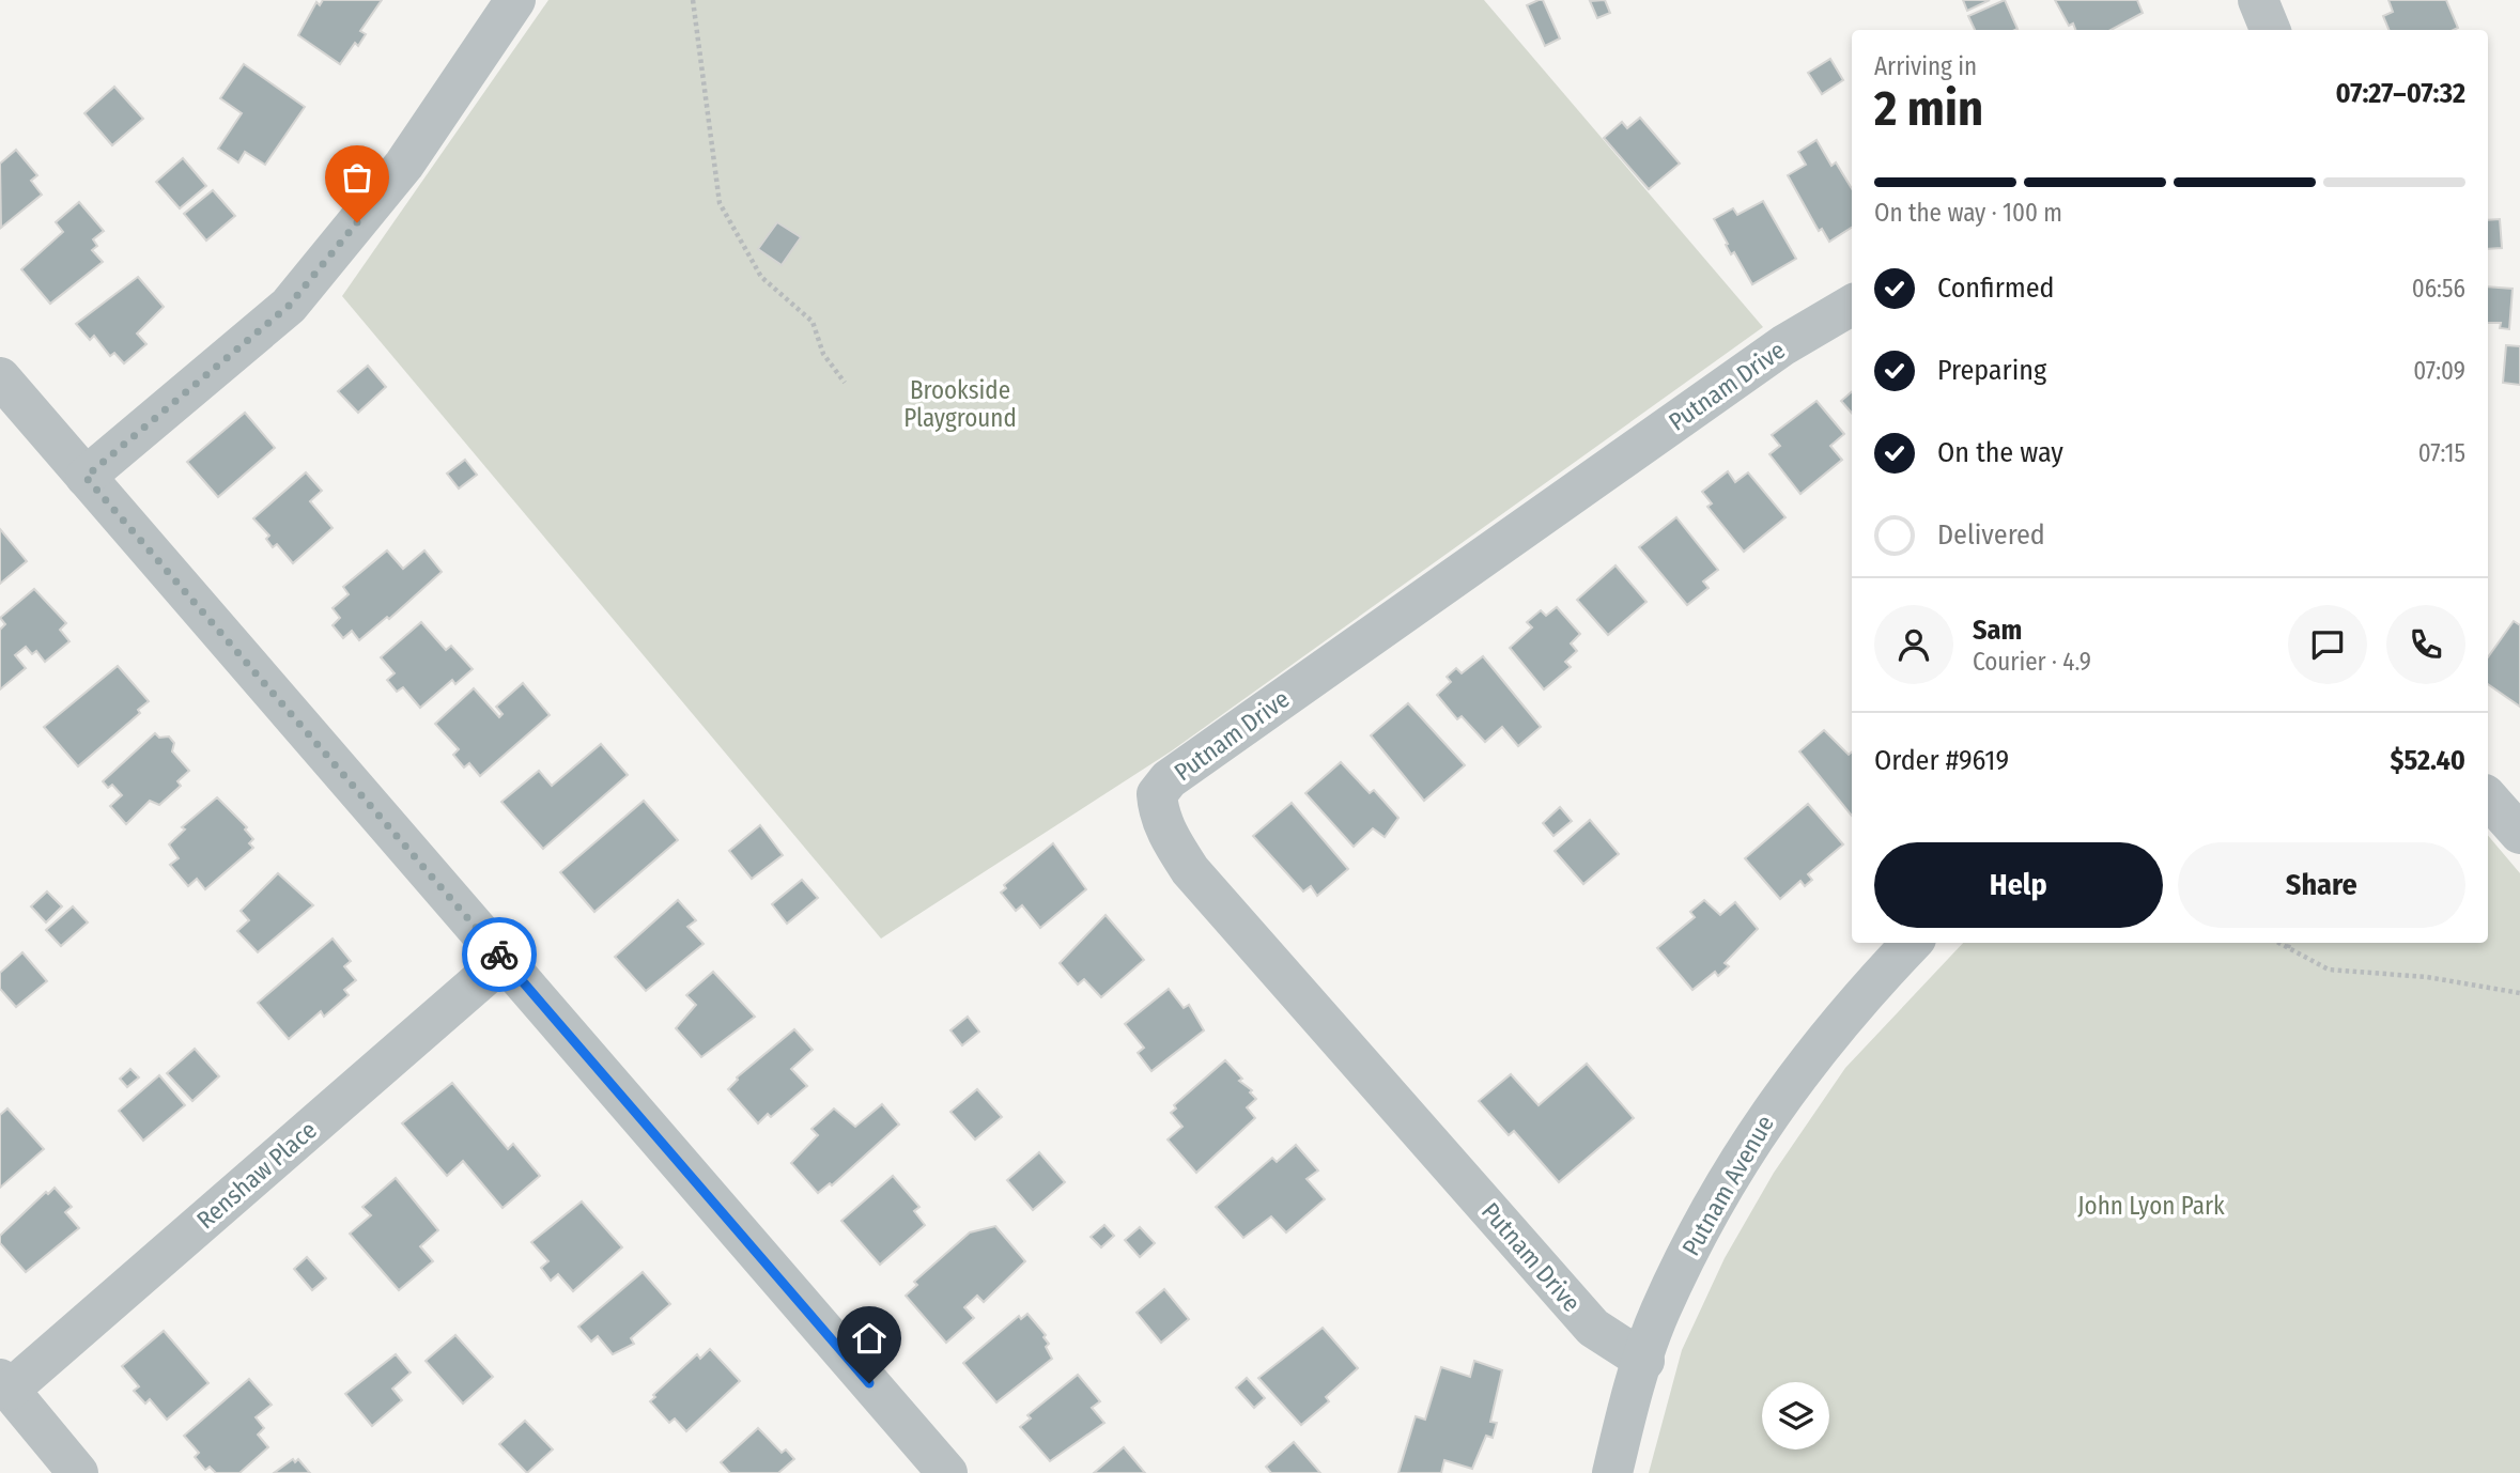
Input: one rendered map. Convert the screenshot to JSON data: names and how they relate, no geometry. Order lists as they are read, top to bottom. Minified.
{"streets":{"street":["Putnam Drive","Renshaw Place","Putnam Avenue"]},"crossings":[["Putnam Drive","Putnam Avenue"]],"parks":["Brookside Playground","John Lyon Park"],"page":{"heading":["2 min","Arriving in","07:27–07:32"],"panel":["Sam","Courier · 4.9","Order #9619","$52.40"],"bar":"On the way · 100 m","list":[["Confirmed","06:56"],["Preparing","07:09"],["On the way","07:15"],"Delivered"],"buttons":["Help","Share"]}}
